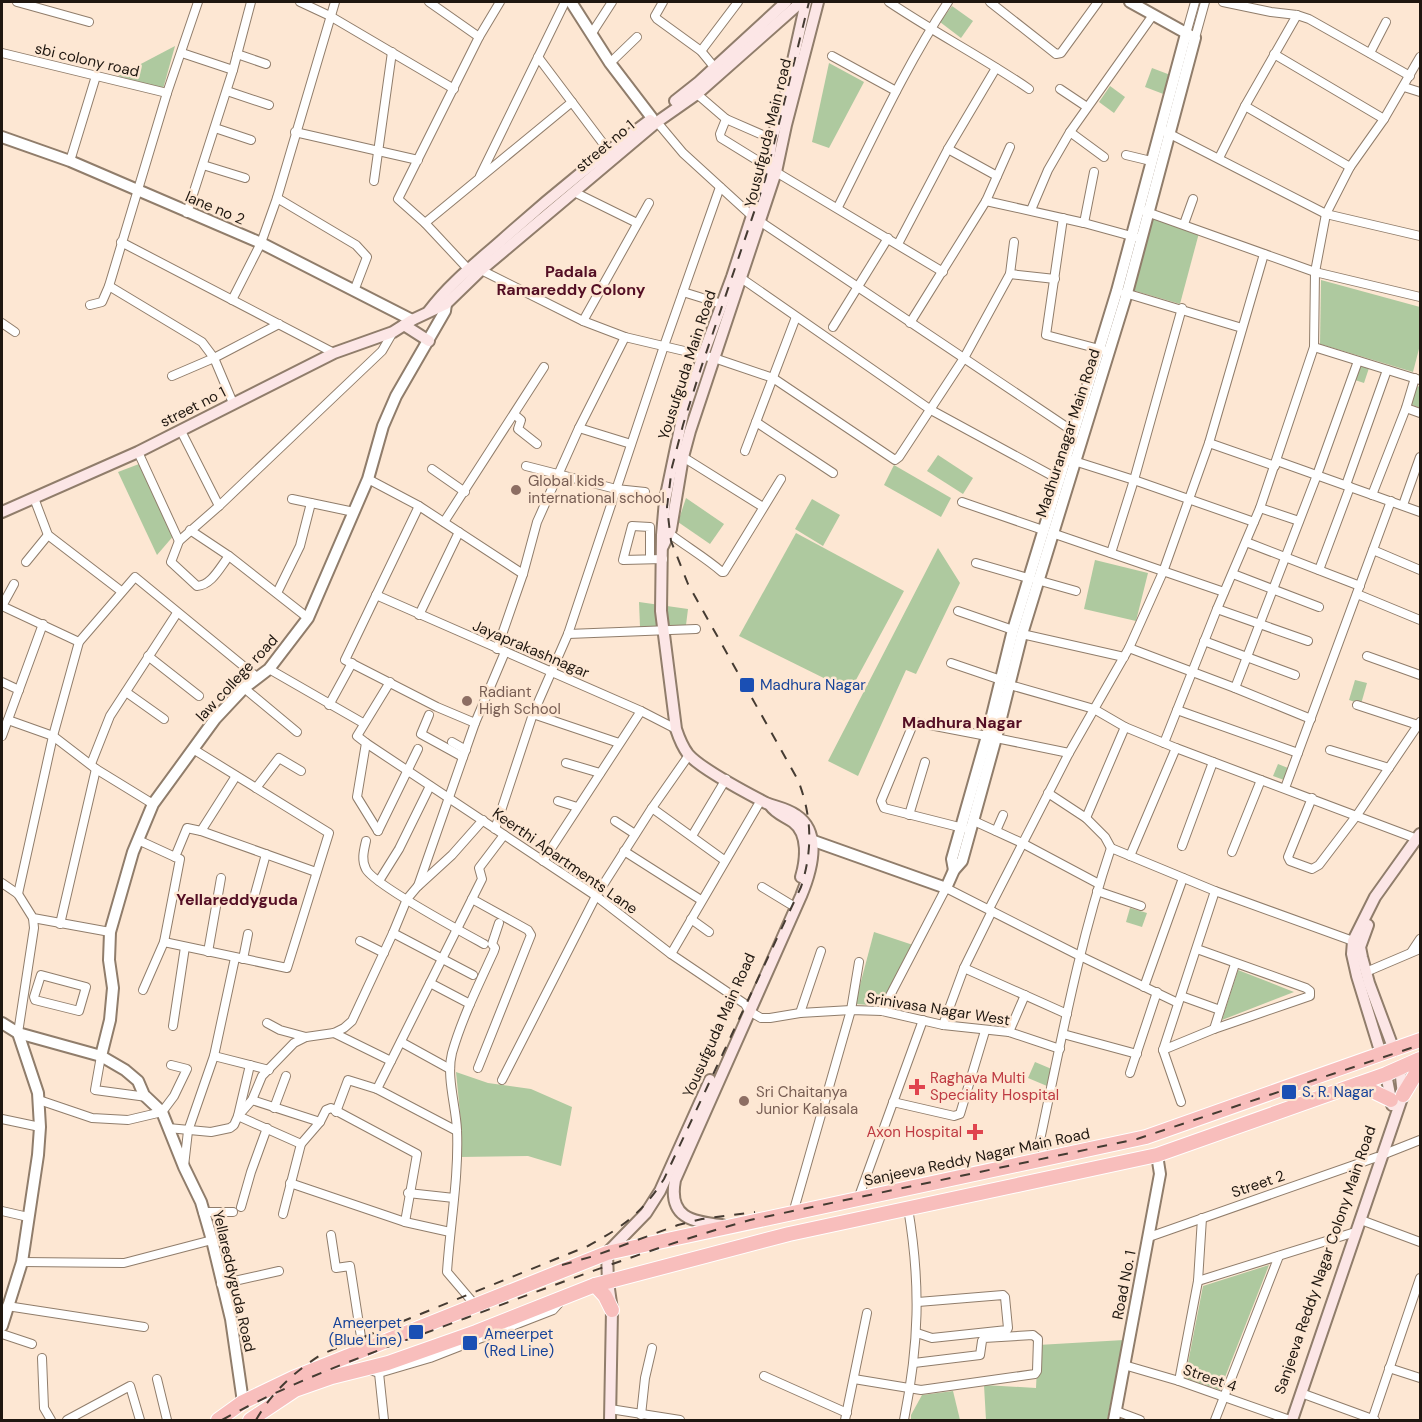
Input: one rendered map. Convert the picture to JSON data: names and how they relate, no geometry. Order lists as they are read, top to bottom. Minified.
{"streets":{"highway":["Sanjeeva Reddy Nagar Main Road"],"main road":["Yousufguda Main road","street no 1","Yousufguda Main Road","Sanjeeva Reddy Nagar Colony Main Road"],"street":["sbi colony road","lane no 2","Madhuranagar Main Road","Jayaprakashnagar","law college road","Keerthi Apartments Lane","Srinivasa Nagar West","Street 2","Yellareddyguda Road","Road No. 1","Street 4"]},"crossings":[["Yousufguda Main road","Yousufguda Main Road"],["street no 1","lane no 2"],["street no 1","law college road"],["Yousufguda Main Road","Jayaprakashnagar"],["Yousufguda Main Road","Keerthi Apartments Lane"],["Yousufguda Main Road","Srinivasa Nagar West"],["Yousufguda Main Road","Sanjeeva Reddy Nagar Main Road"],["law college road","Yellareddyguda Road"],["Keerthi Apartments Lane","Srinivasa Nagar West"],["Sanjeeva Reddy Nagar Main Road","Yellareddyguda Road"],["Street 2","Sanjeeva Reddy Nagar Colony Main Road"],["Street 2","Road No. 1"],["Sanjeeva Reddy Nagar Colony Main Road","Street 4"],["Road No. 1","Street 4"]],"districts":["Padala Ramareddy Colony","Madhura Nagar","Yellareddyguda"],"places":{"other":["Global kids international school","Radiant High School","Sri Chaitanya Junior Kalasala"],"transit":["Madhura Nagar","S. R. Nagar","Ameerpet (Blue Line)","Ameerpet (Red Line)"],"health":["Raghava Multi Speciality Hospital","Axon Hospital"]}}
